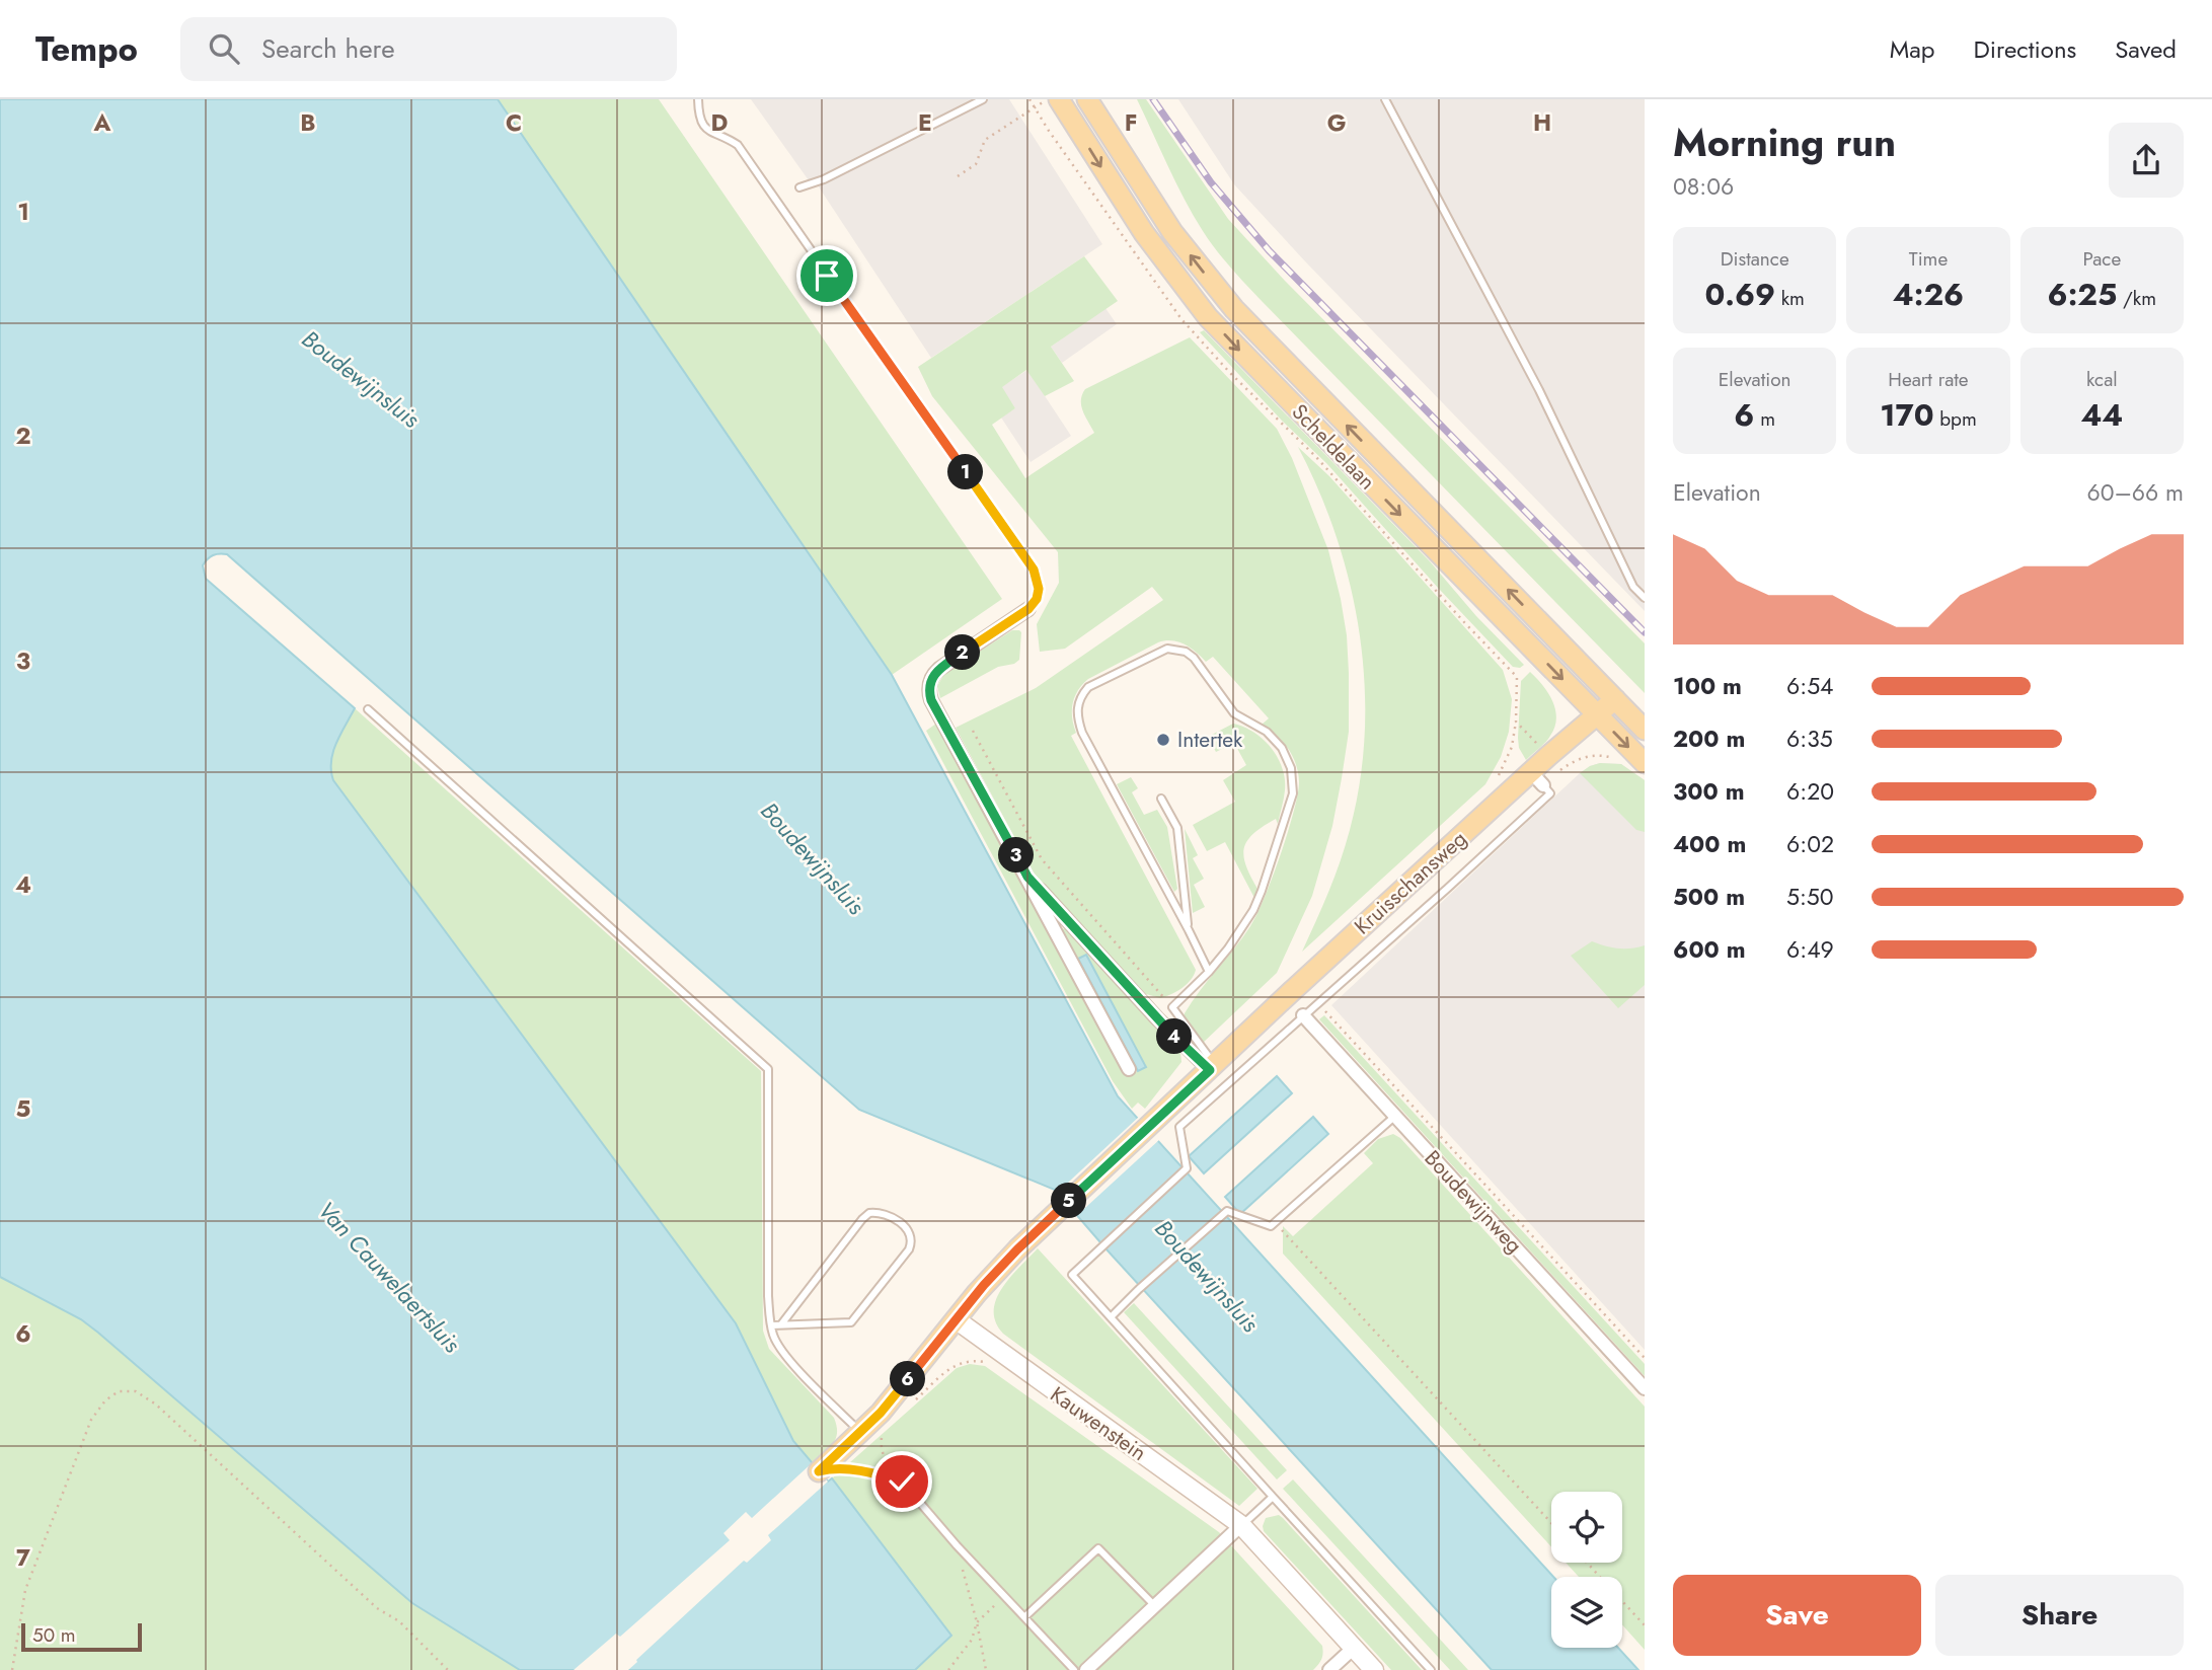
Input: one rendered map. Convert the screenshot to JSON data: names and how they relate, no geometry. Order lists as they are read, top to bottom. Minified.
{"streets":{"main road":["Scheldelaan","Kruisschansweg"],"street":["Boudewijnweg","Kauwenstein"]},"crossings":[["Scheldelaan","Kruisschansweg"],["Kruisschansweg","Kauwenstein"]],"water":["Boudewijnsluis","Van Cauwelaertsluis"],"places":["Intertek"],"scale_bar":"50 m","page":{"header":"Tempo","search":"Search here","nav":["Map","Directions","Saved"],"heading":["Morning run","08:06"],"stats":[["Distance","0.69 km"],["Time","4:26"],["Pace","6:25 /km"],["Elevation","6 m"],["Heart rate","170 bpm"],["kcal","44"]],"pins":["1","2","3","4","5","6"],"chart":["Elevation","60–66 m"],"list":[{"name":"100 m","note":"6:54"},{"name":"200 m","note":"6:35"},{"name":"300 m","note":"6:20"},{"name":"400 m","note":"6:02"},{"name":"500 m","note":"5:50"},{"name":"600 m","note":"6:49"}],"buttons":["Save","Share"],"scale":"50 m"},"grid":{"columns":["A","B","C","D","E","F","G","H"],"rows":["1","2","3","4","5","6","7"]}}
